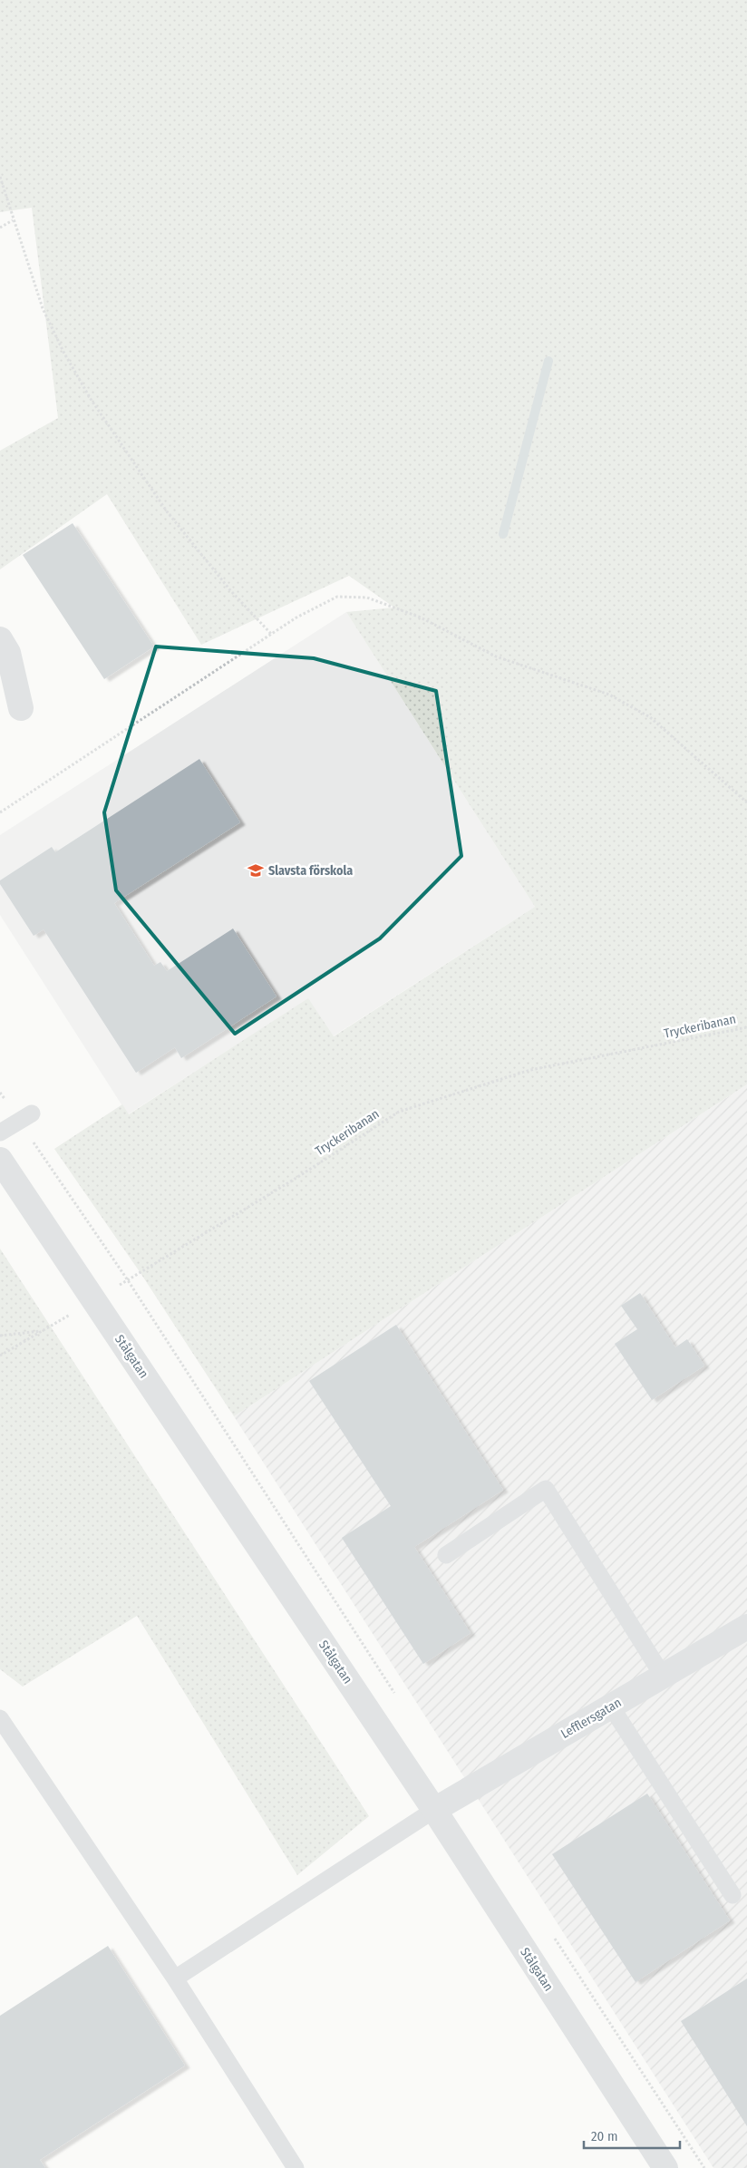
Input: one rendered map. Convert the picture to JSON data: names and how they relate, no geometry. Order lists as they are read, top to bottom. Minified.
{"streets":{"street":["Stålgatan","Lefflersgatan"],"path":["Tryckeribanan"]},"crossings":[["Tryckeribanan","Stålgatan"],["Stålgatan","Lefflersgatan"]],"places":{"school or university":["Slavsta förskola"]},"scale_bar":"20 m"}
